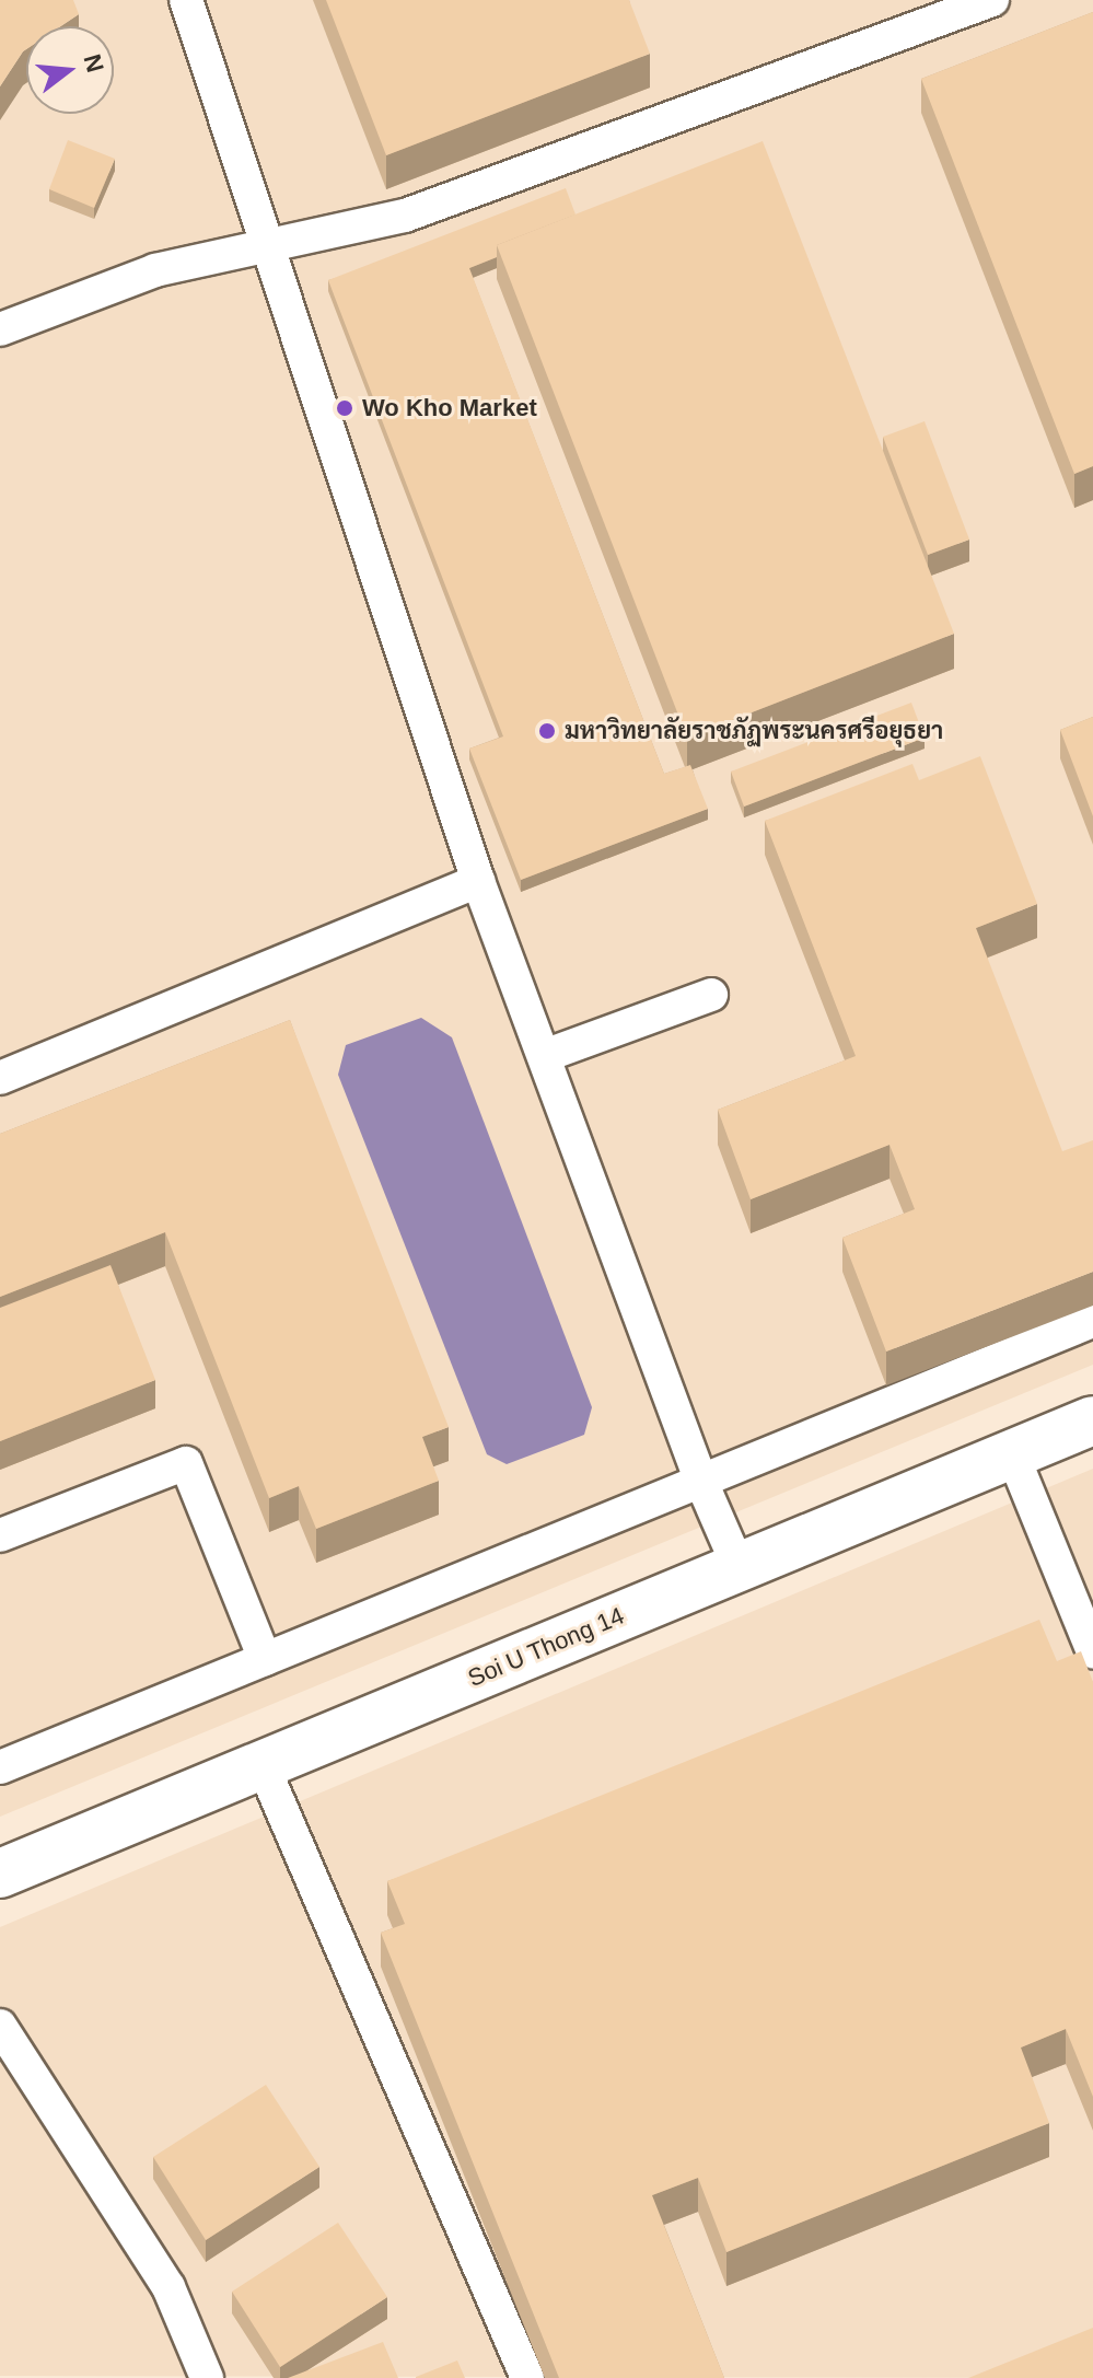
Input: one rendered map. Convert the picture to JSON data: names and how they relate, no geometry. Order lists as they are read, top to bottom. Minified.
{"streets":{"street":["Soi U Thong 14"]},"places":["Wo Kho Market","มหาวิทยาลัยราชภัฏพระนครศรีอยุธยา"],"north":"right"}
